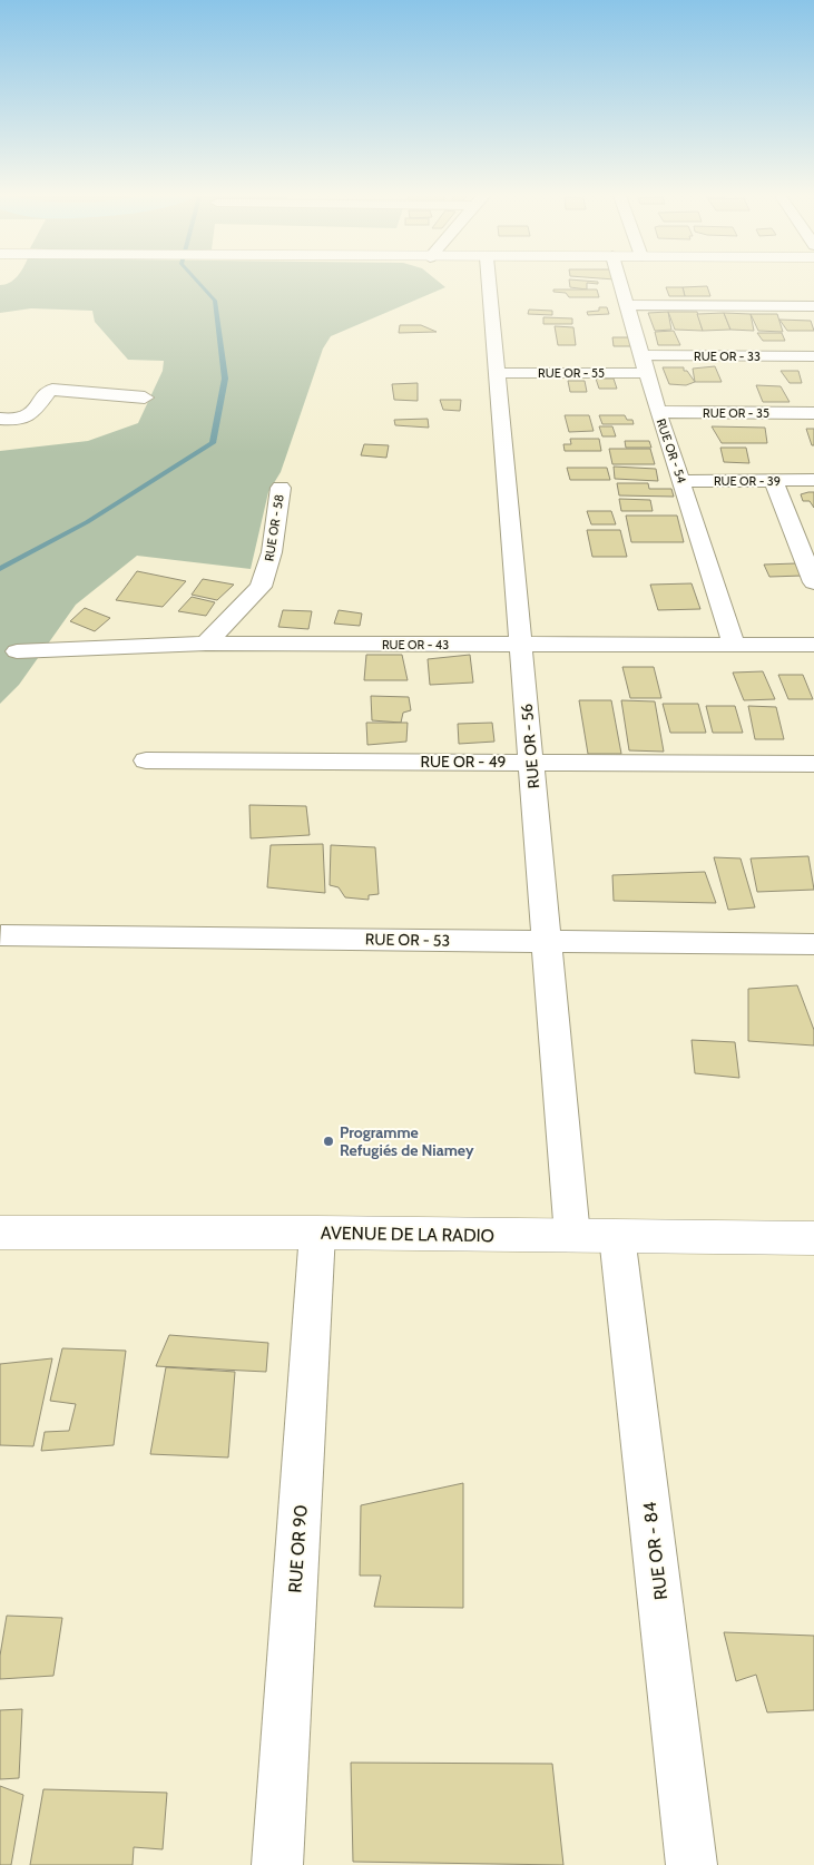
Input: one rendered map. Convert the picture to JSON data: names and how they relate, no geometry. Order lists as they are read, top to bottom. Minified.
{"streets":{"street":["RUE OR - 33","RUE OR - 55","RUE OR - 35","RUE OR - 54","RUE OR - 39","RUE OR - 58","RUE OR - 43","RUE OR - 56","RUE OR - 49","RUE OR - 53","AVENUE DE LA RADIO","RUE OR 90","RUE OR - 84"]},"crossings":[["RUE OR - 33","RUE OR - 55"],["RUE OR - 33","RUE OR - 54"],["RUE OR - 55","RUE OR - 54"],["RUE OR - 55","RUE OR - 56"],["RUE OR - 35","RUE OR - 54"],["RUE OR - 54","RUE OR - 39"],["RUE OR - 54","RUE OR - 43"],["RUE OR - 58","RUE OR - 43"],["RUE OR - 43","RUE OR - 56"],["RUE OR - 56","RUE OR - 49"],["RUE OR - 56","RUE OR - 53"],["RUE OR - 56","AVENUE DE LA RADIO"],["AVENUE DE LA RADIO","RUE OR 90"],["AVENUE DE LA RADIO","RUE OR - 84"]],"places":["Programme Refugiés de Niamey"]}
